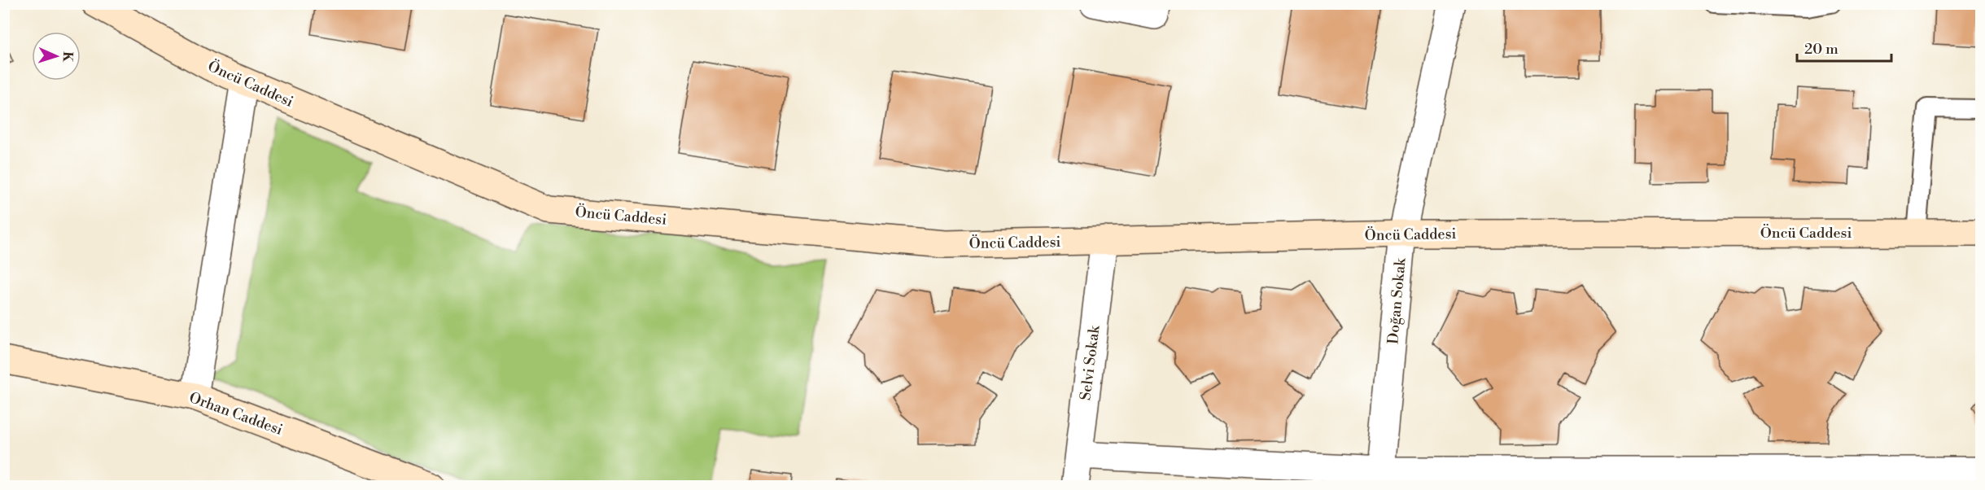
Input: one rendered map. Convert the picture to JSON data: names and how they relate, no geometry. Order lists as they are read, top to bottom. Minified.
{"streets":{"street":["Öncü Caddesi","Doğan Sokak","Selvi Sokak","Orhan Caddesi"]},"crossings":[["Öncü Caddesi","Doğan Sokak"],["Öncü Caddesi","Selvi Sokak"]],"scale_bar":"20 m","north":"right"}
